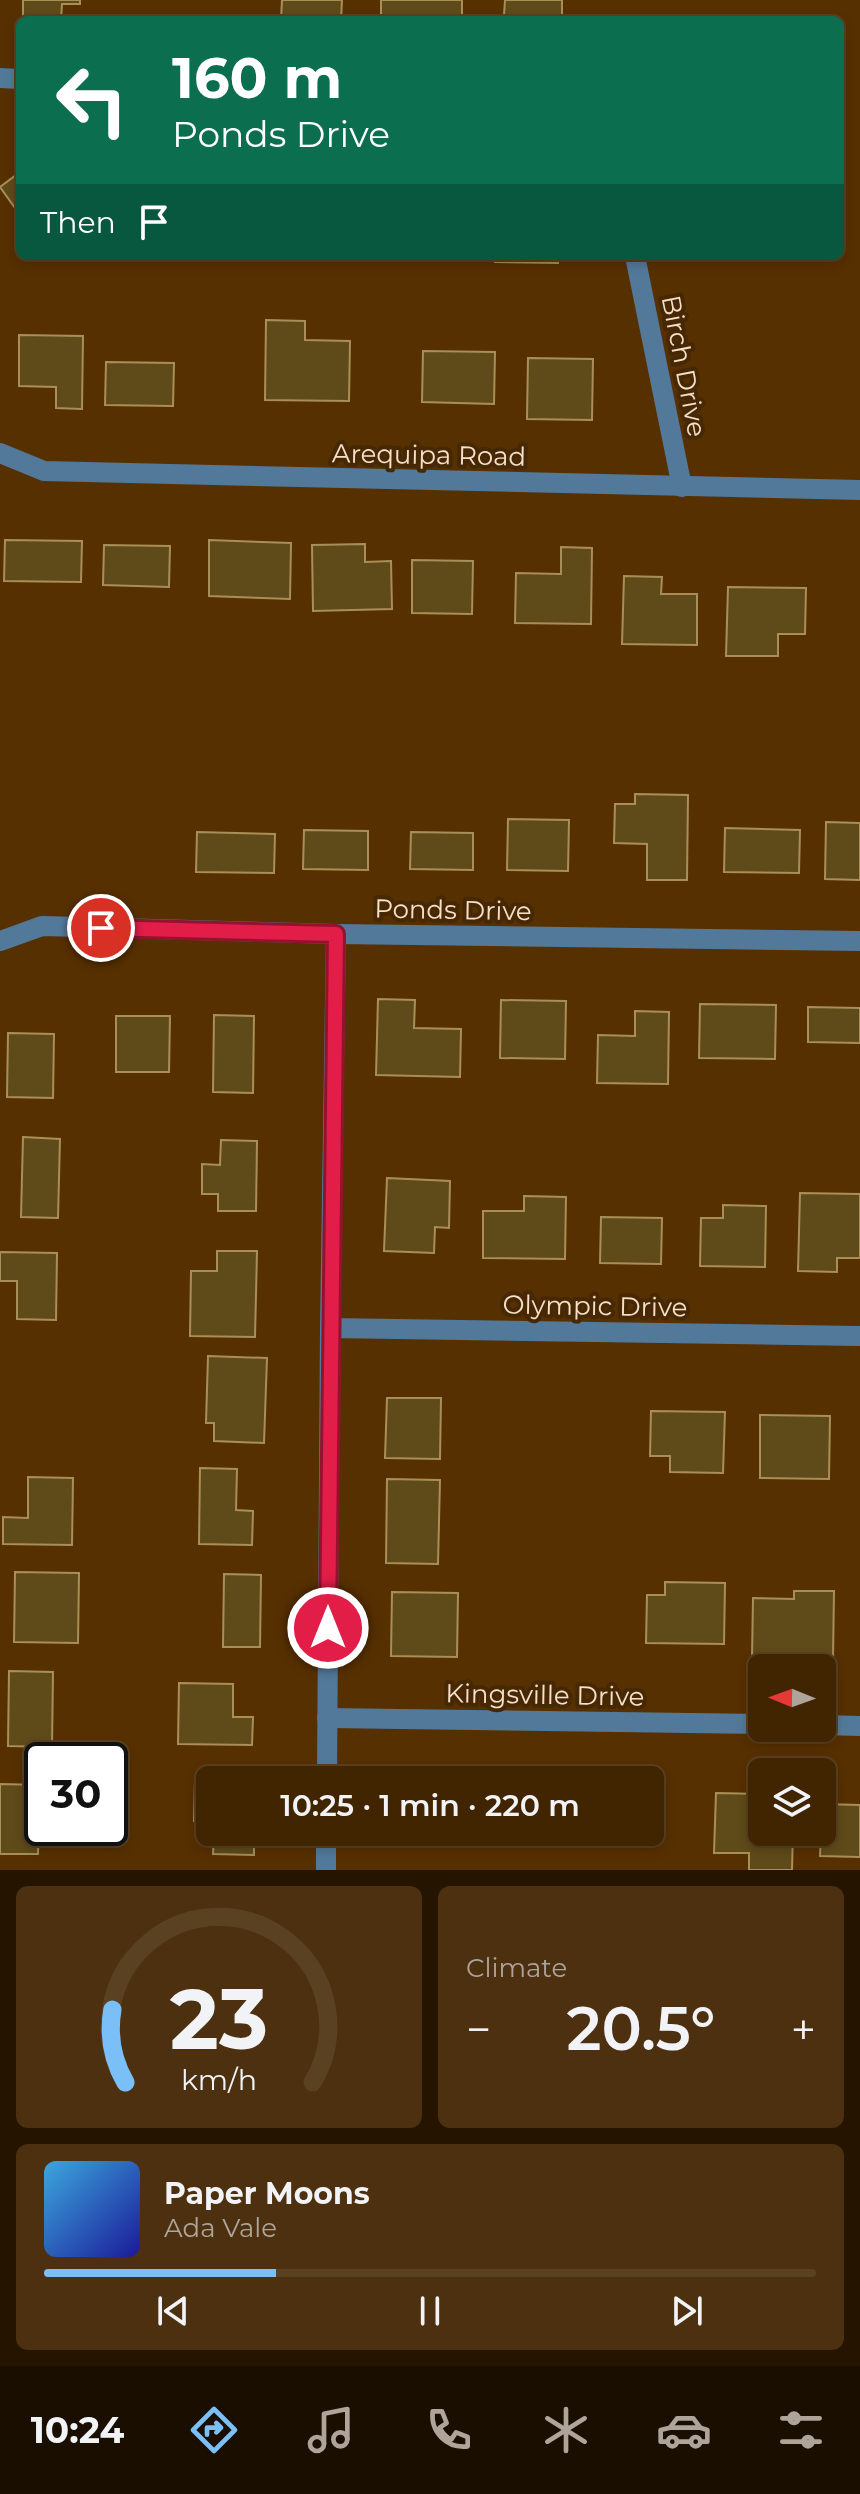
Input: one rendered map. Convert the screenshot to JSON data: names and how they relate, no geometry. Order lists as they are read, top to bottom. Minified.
{"streets":{"street":["Birch Drive","Arequipa Road","Ponds Drive","Olympic Drive","Kingsville Drive"]},"crossings":[["Birch Drive","Arequipa Road"]],"north":"left","page":{"turn":["160 m","Ponds Drive"],"then":"Then","limit":"30","trip":"10:25 · 1 min · 220 m","tile":"Climate","heat":["−","20.5°","+"],"song":["Paper Moons","Ada Vale"],"tabs":"10:24","gauge":["23","km/h"]}}
